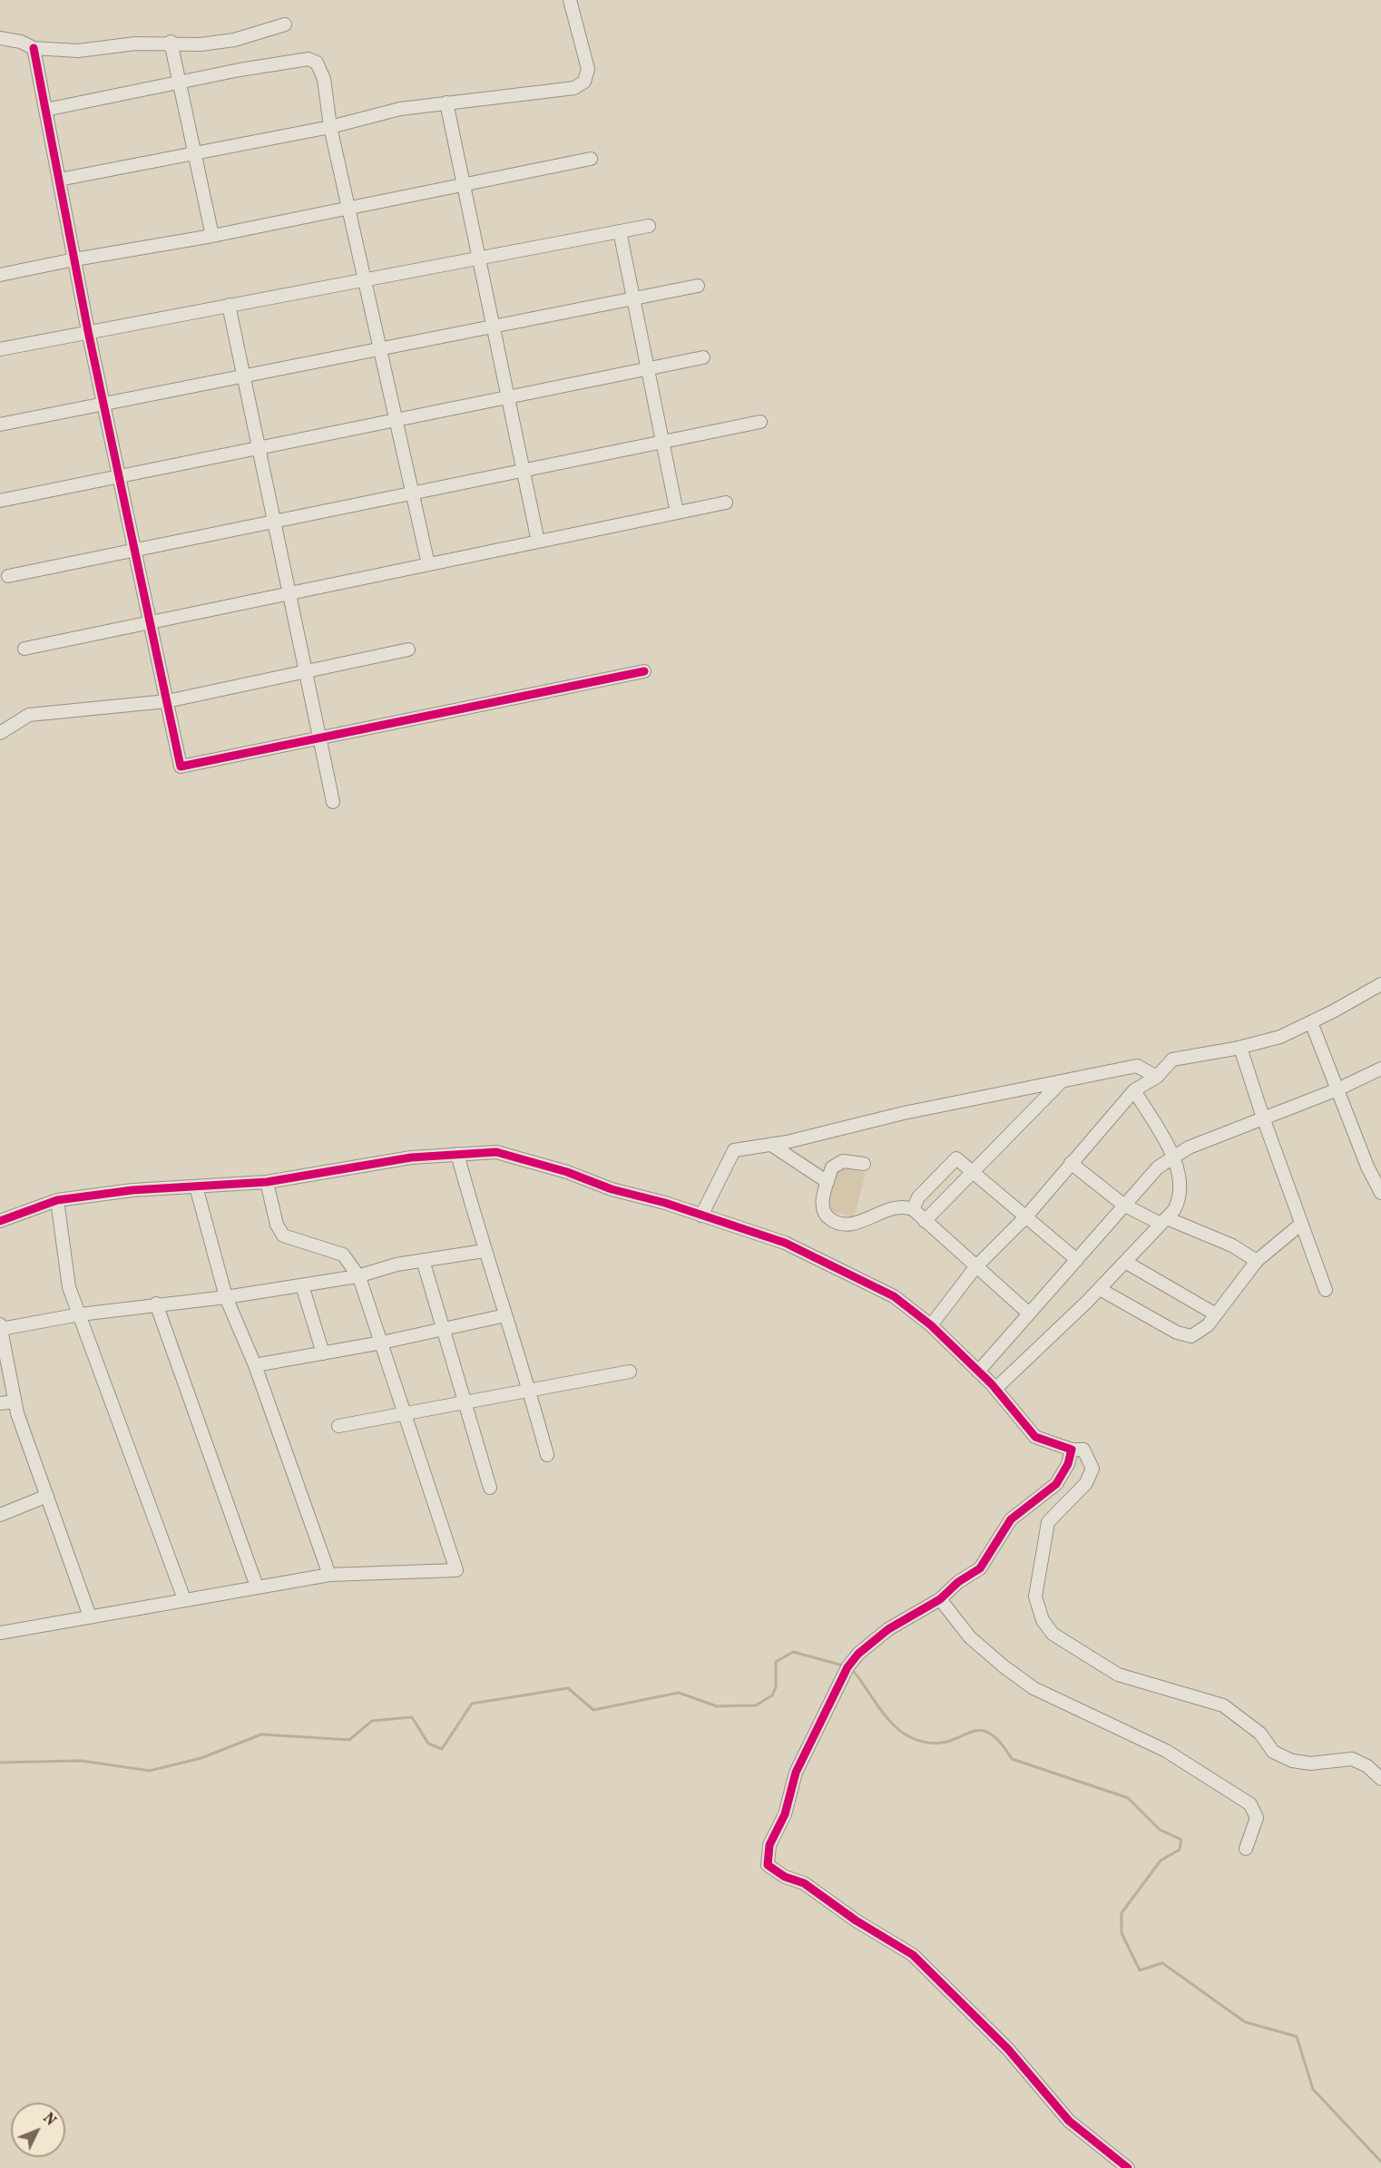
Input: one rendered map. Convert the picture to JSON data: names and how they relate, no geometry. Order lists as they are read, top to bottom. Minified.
{"north":"top right"}
